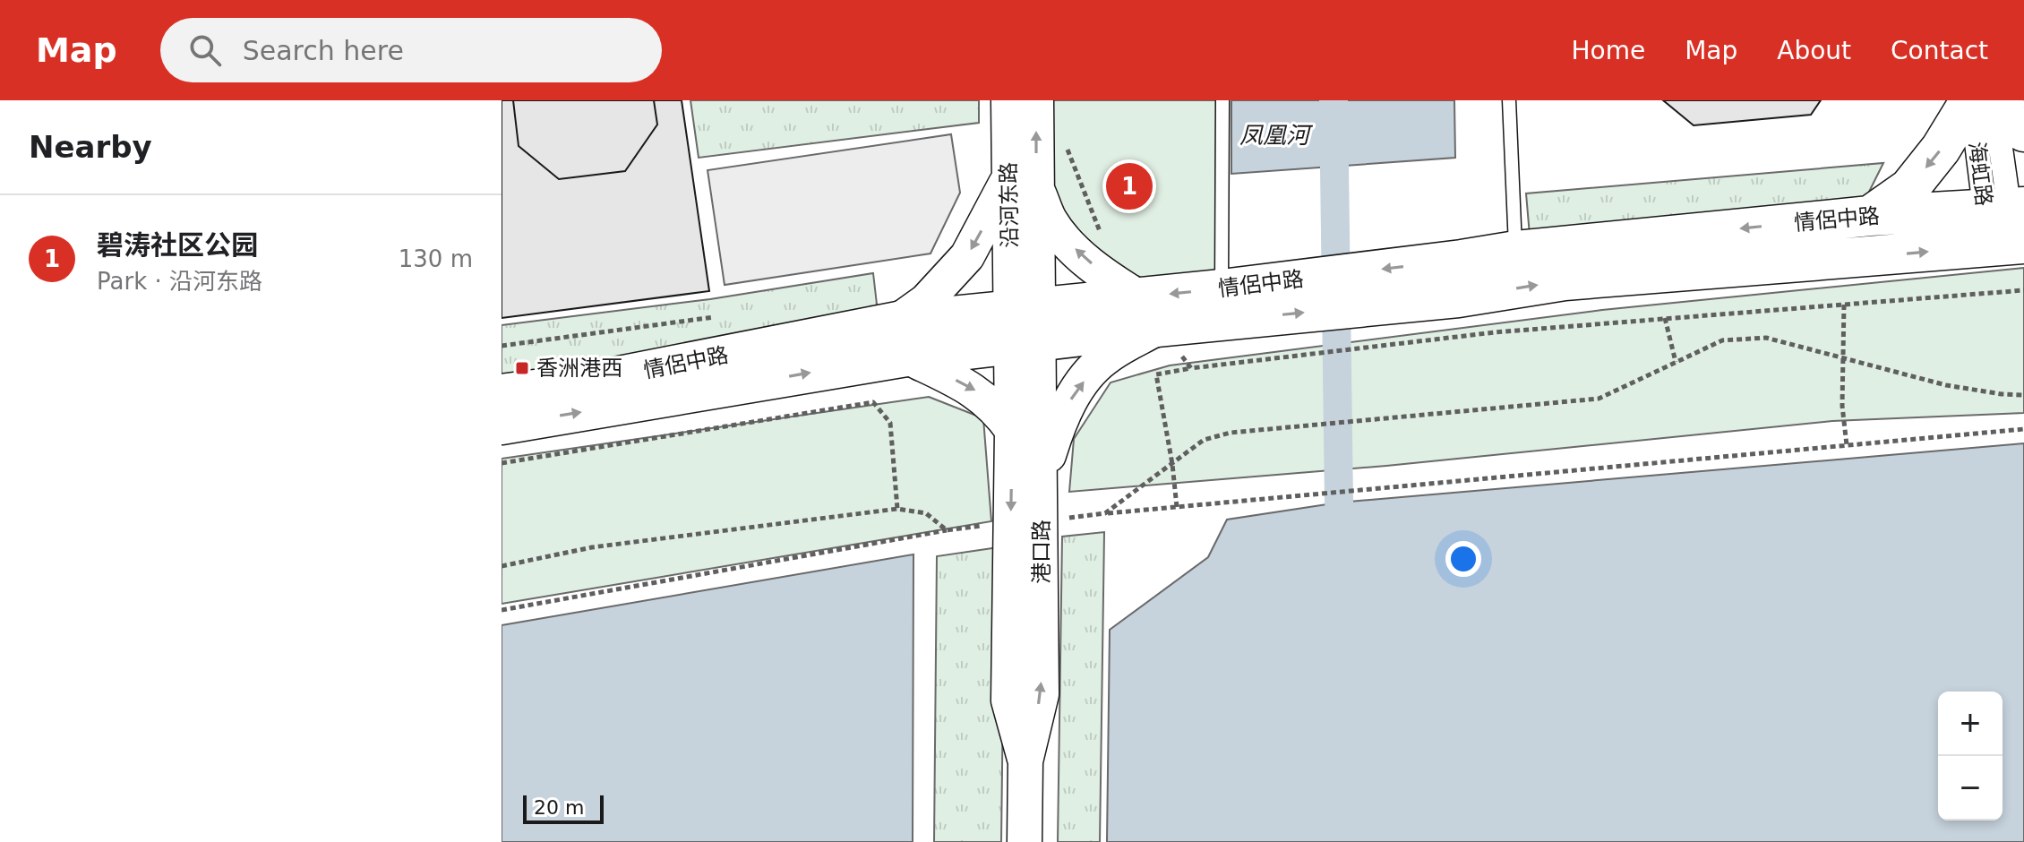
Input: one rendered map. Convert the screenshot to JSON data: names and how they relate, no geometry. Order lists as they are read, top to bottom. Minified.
{"streets":{"highway":["情侶中路"],"street":["海虹路","沿河东路","港口路"]},"crossings":[["海虹路","情侶中路"],["沿河东路","情侶中路"],["沿河东路","港口路"],["情侶中路","港口路"]],"water":["凤凰河"],"places":{"transit":["香洲港西"]},"scale_bar":"20 m","page":{"header":"Map","search":"Search here","nav":["Home","Map","About","Contact"],"heading":"Nearby","pins":"1","list":[{"mark":"1","name":"碧涛社区公园","note":"Park · 沿河东路","value":"130 m"}],"map_buttons":["+","−"],"scale":"20 m"}}
